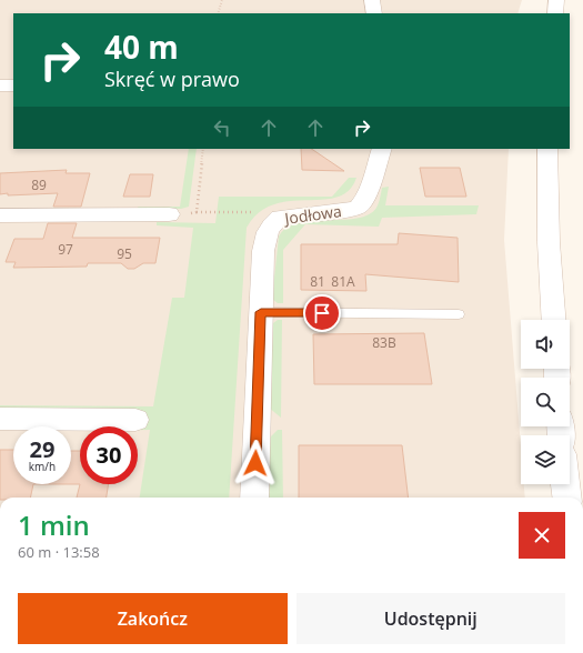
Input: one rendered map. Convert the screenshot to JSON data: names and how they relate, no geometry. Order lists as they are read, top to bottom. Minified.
{"streets":{"street":["Jodłowa"]},"house_numbers":["89","97","95","81","81A","83B"],"page":{"turn":["40 m","Skręć w prawo"],"speed":"29 km/h","limit":"30","heading":["1 min","60 m · 13:58"],"buttons":["Zakończ","Udostępnij"]}}
